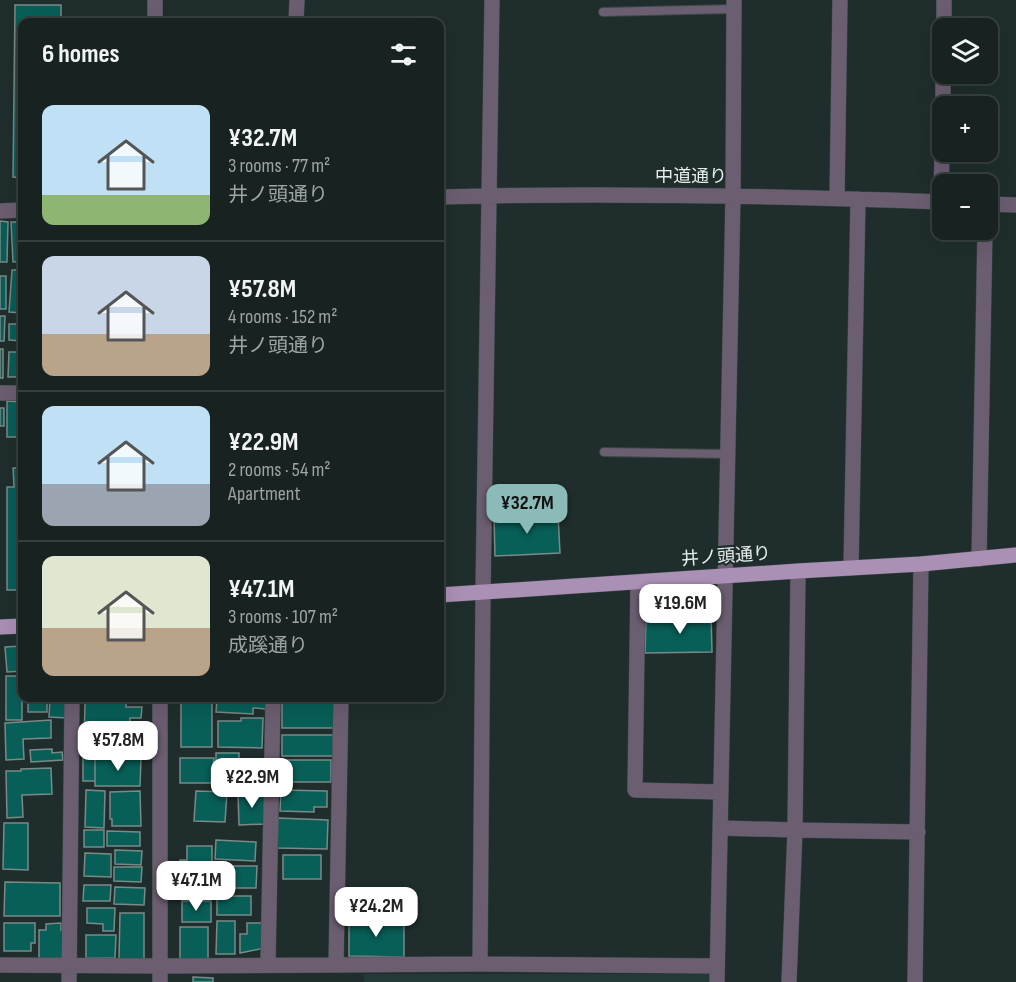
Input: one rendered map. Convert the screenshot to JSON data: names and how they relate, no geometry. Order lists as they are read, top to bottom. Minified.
{"streets":{"main road":["井ノ頭通り"],"street":["中道通り"]},"page":{"map_buttons":["+","−"],"heading":"6 homes","list":[{"name":"¥32.7M","note":"3 rooms · 77 m² · 井ノ頭通り"},{"name":"¥57.8M","note":"4 rooms · 152 m² · 井ノ頭通り"},{"name":"¥22.9M","note":"2 rooms · 54 m² · Apartment"},{"name":"¥47.1M","note":"3 rooms · 107 m² · 成蹊通り"}],"price":["¥32.7M","¥19.6M","¥57.8M","¥22.9M","¥47.1M","¥24.2M"]}}
